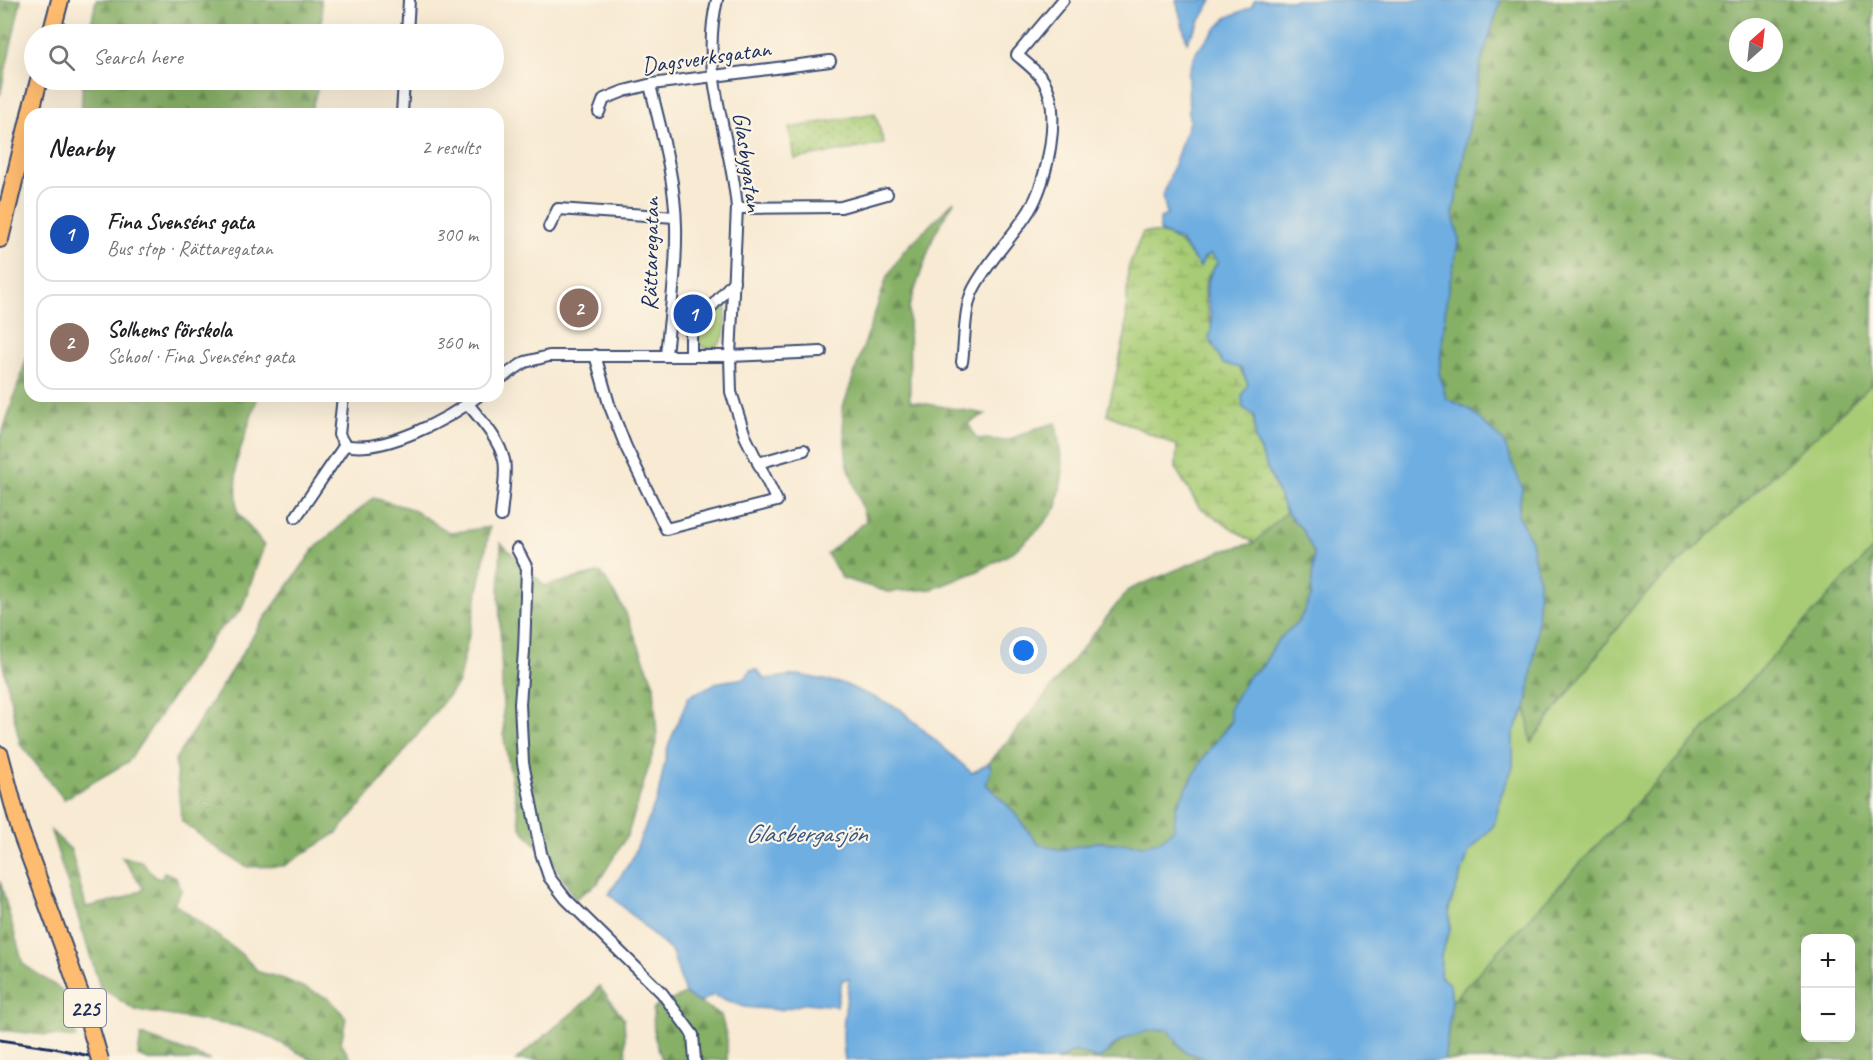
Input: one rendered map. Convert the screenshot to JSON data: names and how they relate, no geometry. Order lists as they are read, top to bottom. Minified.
{"streets":{"main road":["225"],"street":["Dagsverksgatan","Glasbygatan","Rättaregatan"]},"crossings":[["Dagsverksgatan","Glasbygatan"],["Dagsverksgatan","Rättaregatan"]],"water":["Glasbergasjön"],"north":"top right","page":{"search":"Search here","heading":["Nearby","2 results"],"list":[{"mark":"1","name":"Fina Svenséns gata","note":"Bus stop · Rättaregatan","value":"300 m"},{"mark":"2","name":"Solhems förskola","note":"School · Fina Svenséns gata","value":"360 m"}],"pins":["2","1"],"map_buttons":["+","−"]}}
